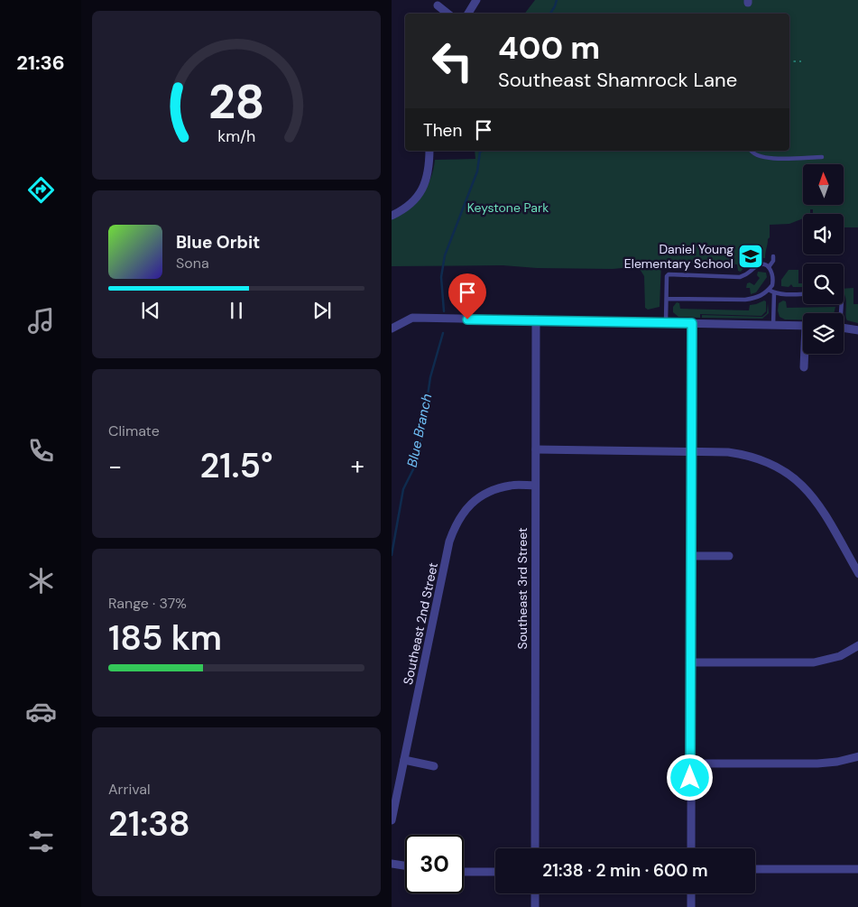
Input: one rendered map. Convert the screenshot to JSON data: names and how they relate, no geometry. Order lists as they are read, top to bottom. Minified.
{"streets":{"street":["Southeast 3rd Street","Southeast 2nd Street"]},"crossings":[["Southeast 3rd Street","Southeast 2nd Street"]],"water":["Blue Branch"],"parks":["Keystone Park"],"places":{"school or university":["Daniel Young Elementary School"]},"north":"top","page":{"tabs":"21:36","turn":["400 m","Southeast Shamrock Lane"],"then":"Then","song":["Blue Orbit","Sona"],"tile":["Climate",["Range · 37%","185 km"],["Arrival","21:38"]],"heat":["−","21.5°","+"],"limit":"30","trip":"21:38 · 2 min · 600 m","gauge":["28","km/h"]}}
